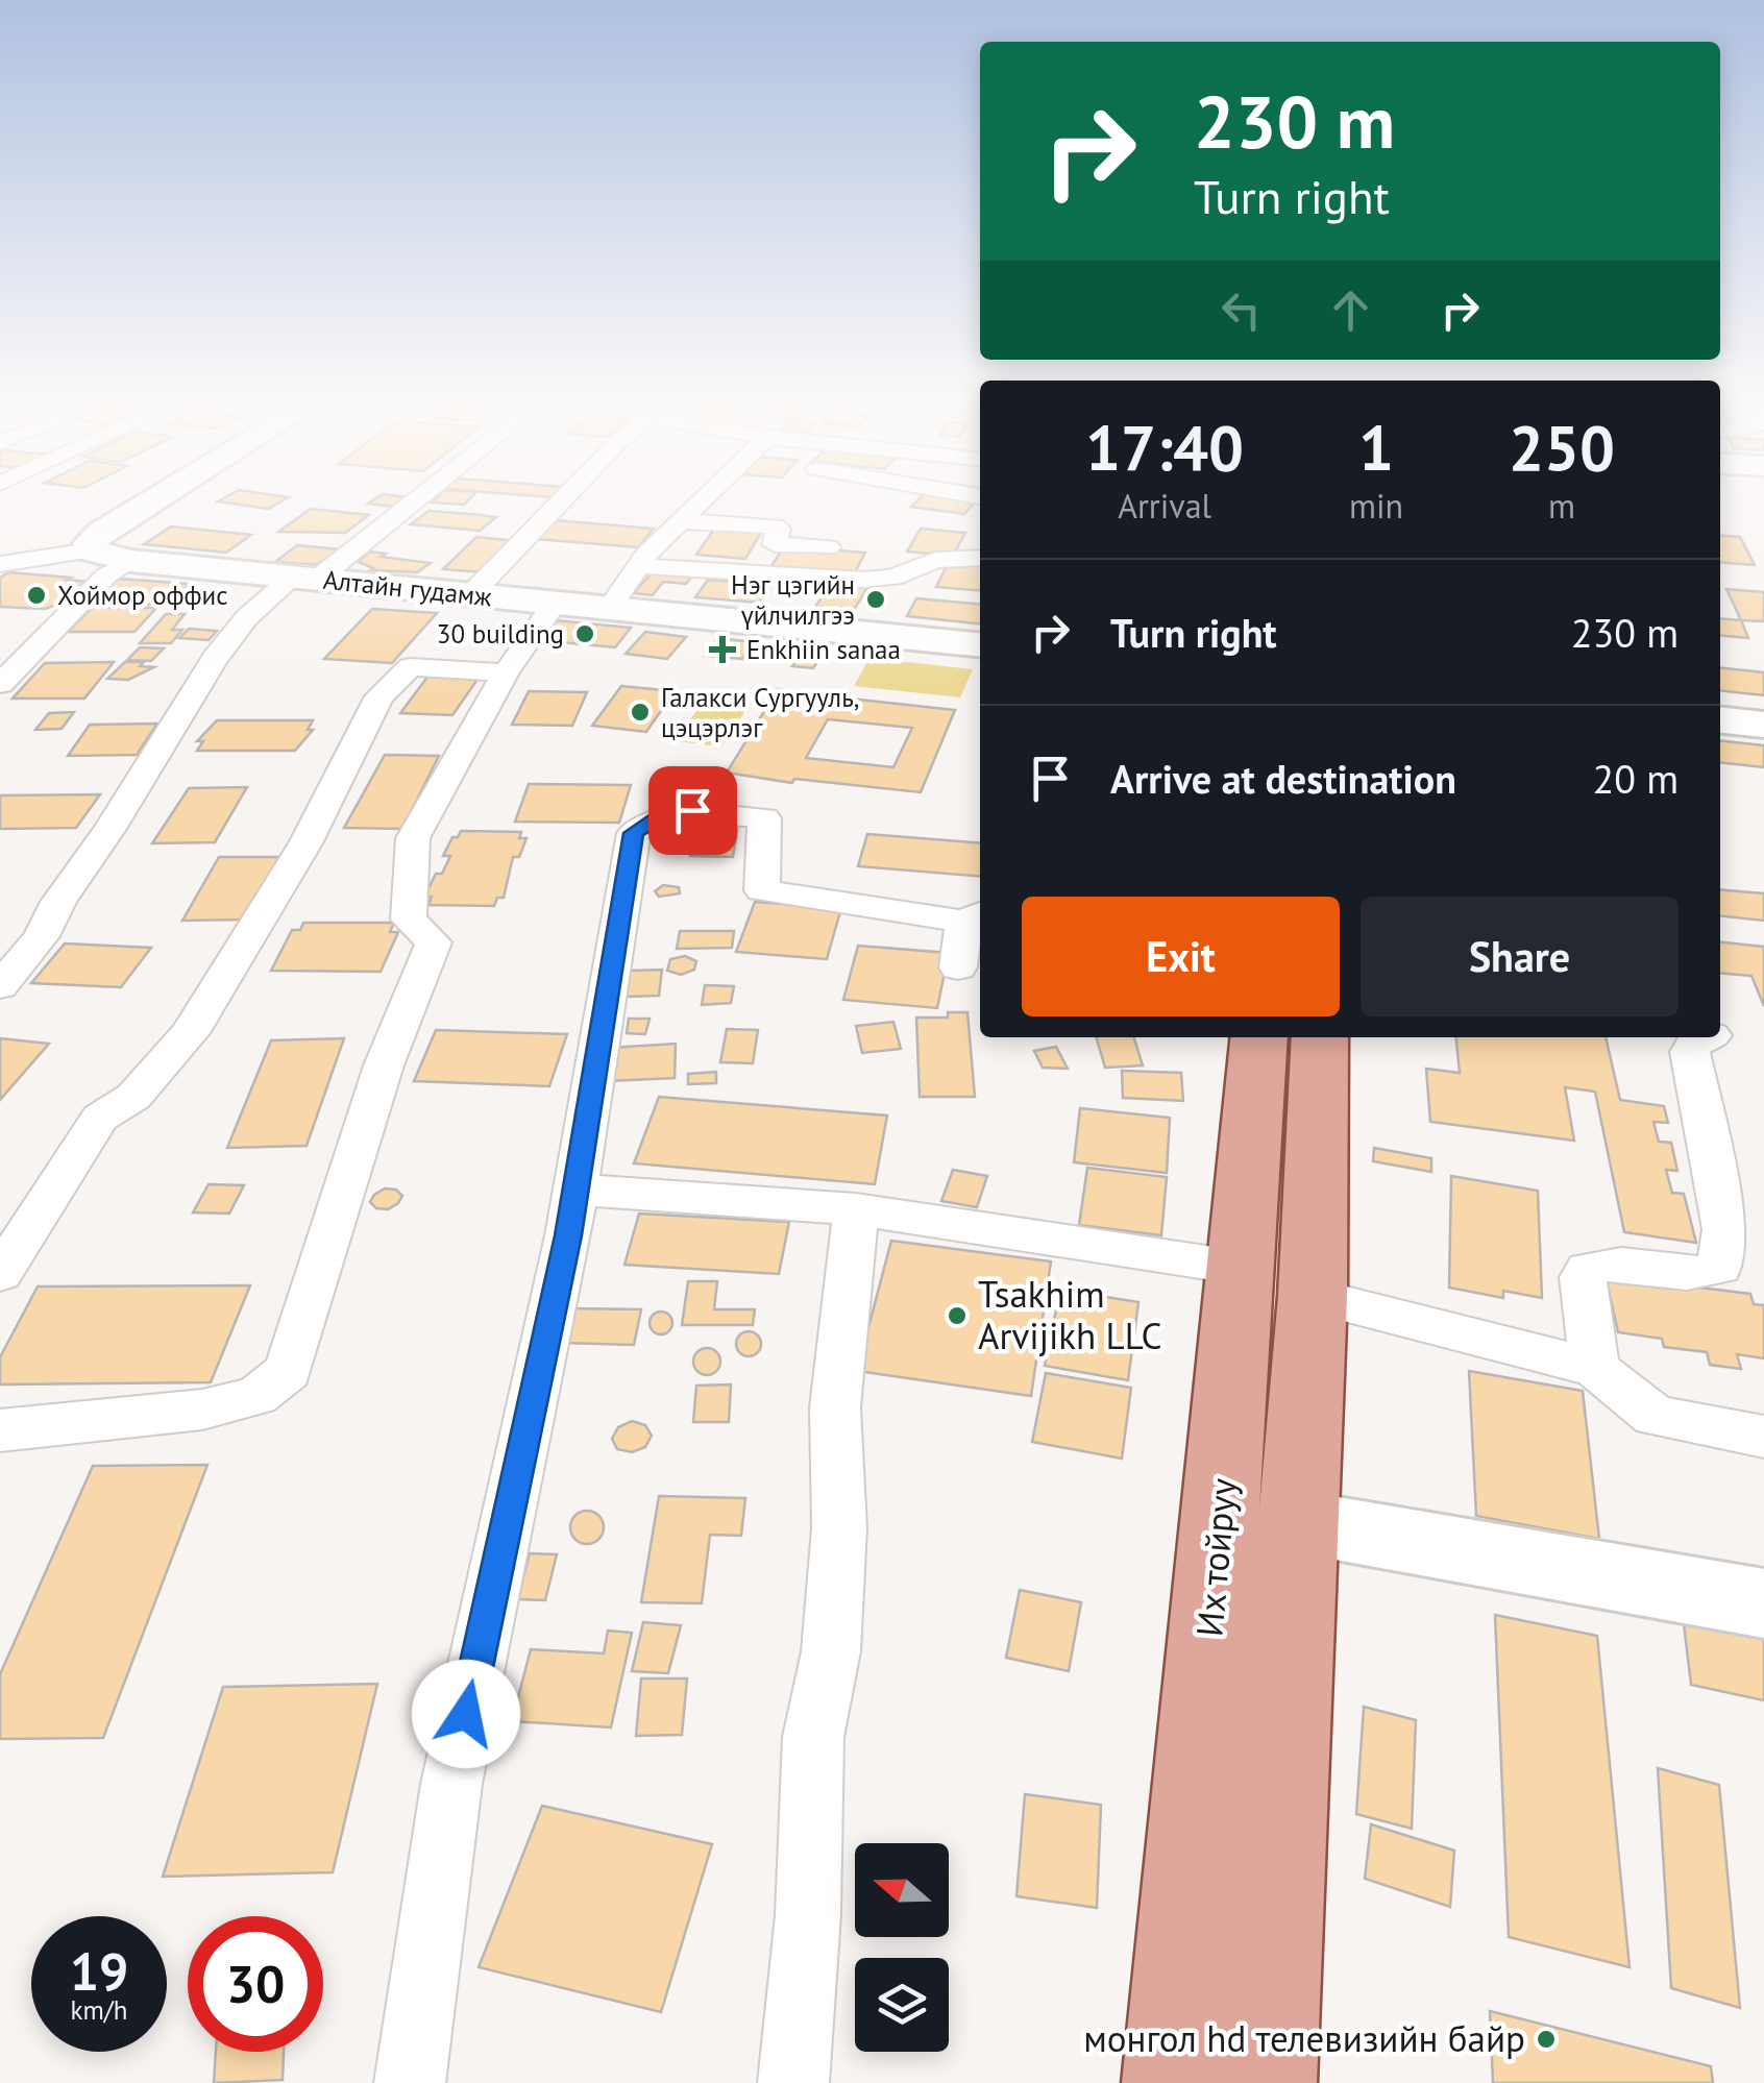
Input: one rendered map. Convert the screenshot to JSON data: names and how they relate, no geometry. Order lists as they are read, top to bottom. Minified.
{"streets":{"main road":["Алтайн гудамж","Их тойруу"]},"places":{"other":["Хоймор оффис","Нэг цэгийн үйлчилгээ","30 building","Галакси Сургууль, цэцэрлэг","Tsakhim Arvijikh LLC","монгол hd телевизийн байр"],"health":["Enkhiin sanaa"]},"north":"left","page":{"turn":["230 m","Turn right"],"eta":["17:40","Arrival","1","min","250","m"],"list":[{"name":"Turn right","value":"230 m"},{"name":"Arrive at destination","value":"20 m"}],"buttons":["Exit","Share"],"speed":"19 km/h","limit":"30"}}
